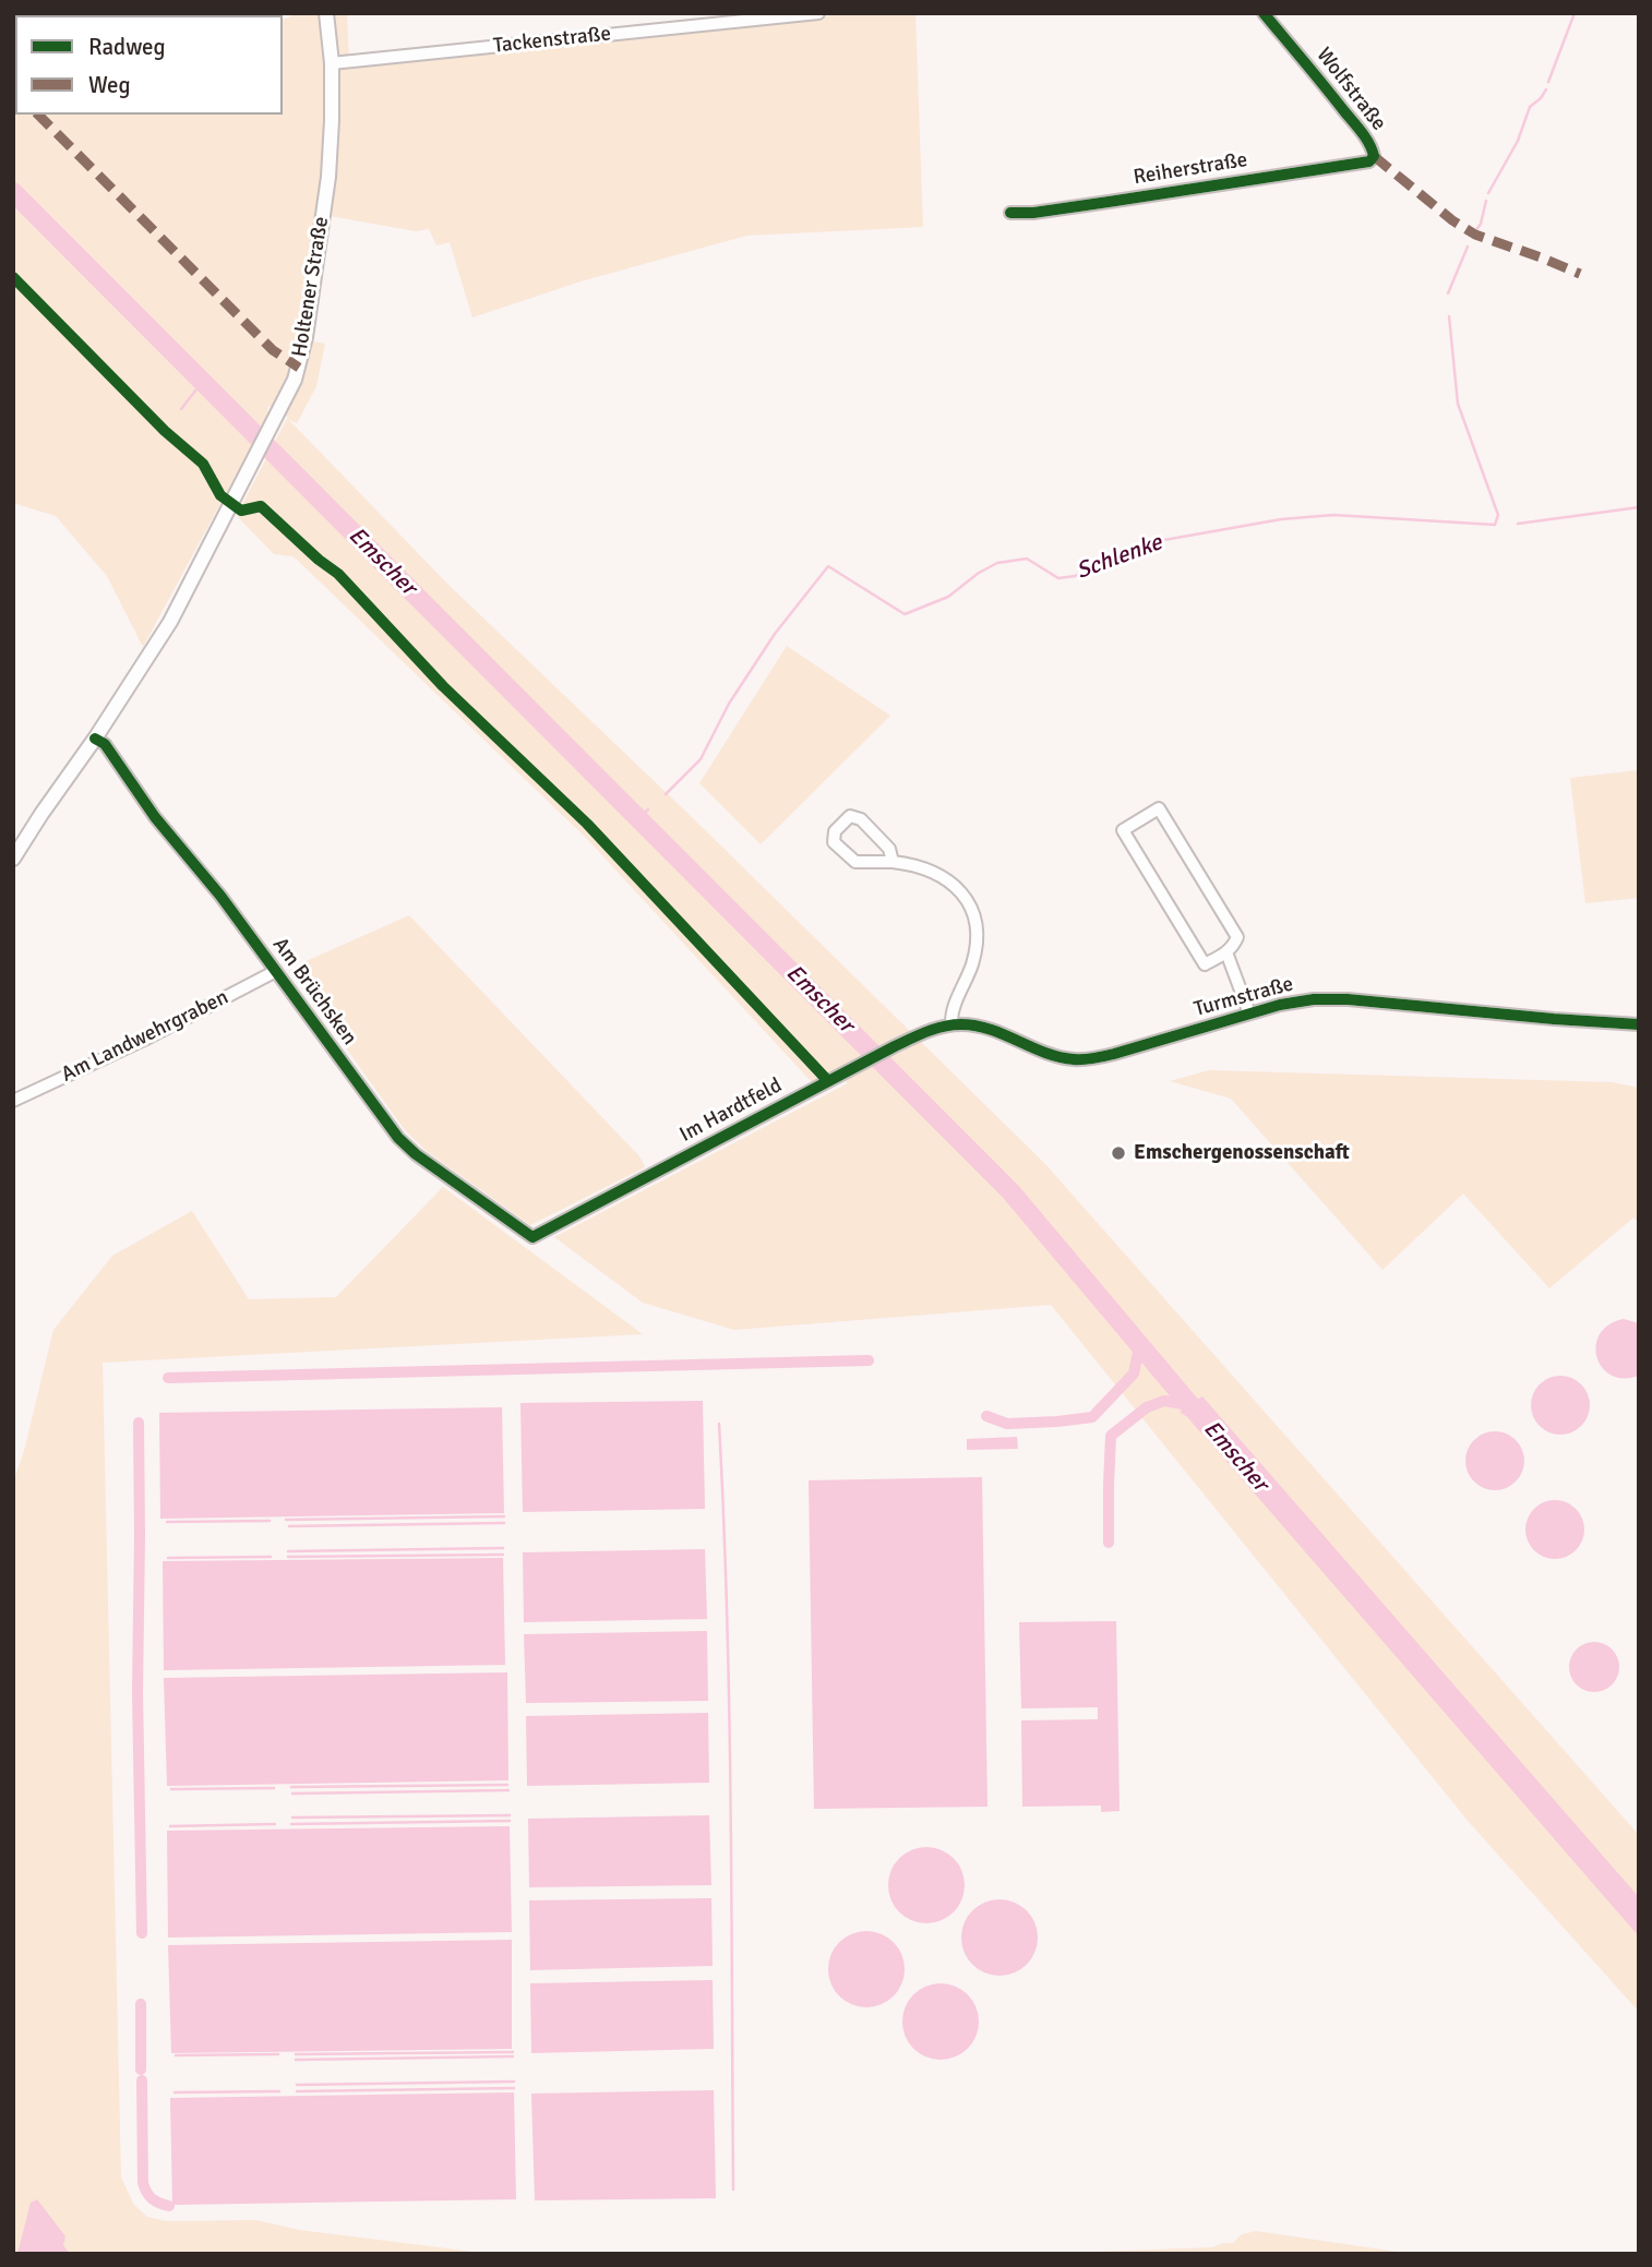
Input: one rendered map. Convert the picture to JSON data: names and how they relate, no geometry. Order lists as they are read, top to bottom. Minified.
{"streets":{"main road":["Holtener Straße"],"street":["Tackenstraße","Wolfstraße","Reiherstraße","Am Brüchsken","Turmstraße","Am Landwehrgraben","Im Hardtfeld"]},"crossings":[["Tackenstraße","Holtener Straße"],["Wolfstraße","Reiherstraße"],["Holtener Straße","Am Brüchsken"],["Am Brüchsken","Am Landwehrgraben"],["Am Brüchsken","Im Hardtfeld"],["Turmstraße","Im Hardtfeld"]],"water":["Schlenke","Emscher"],"places":["Emschergenossenschaft"],"legend":["Radweg","Weg"]}
